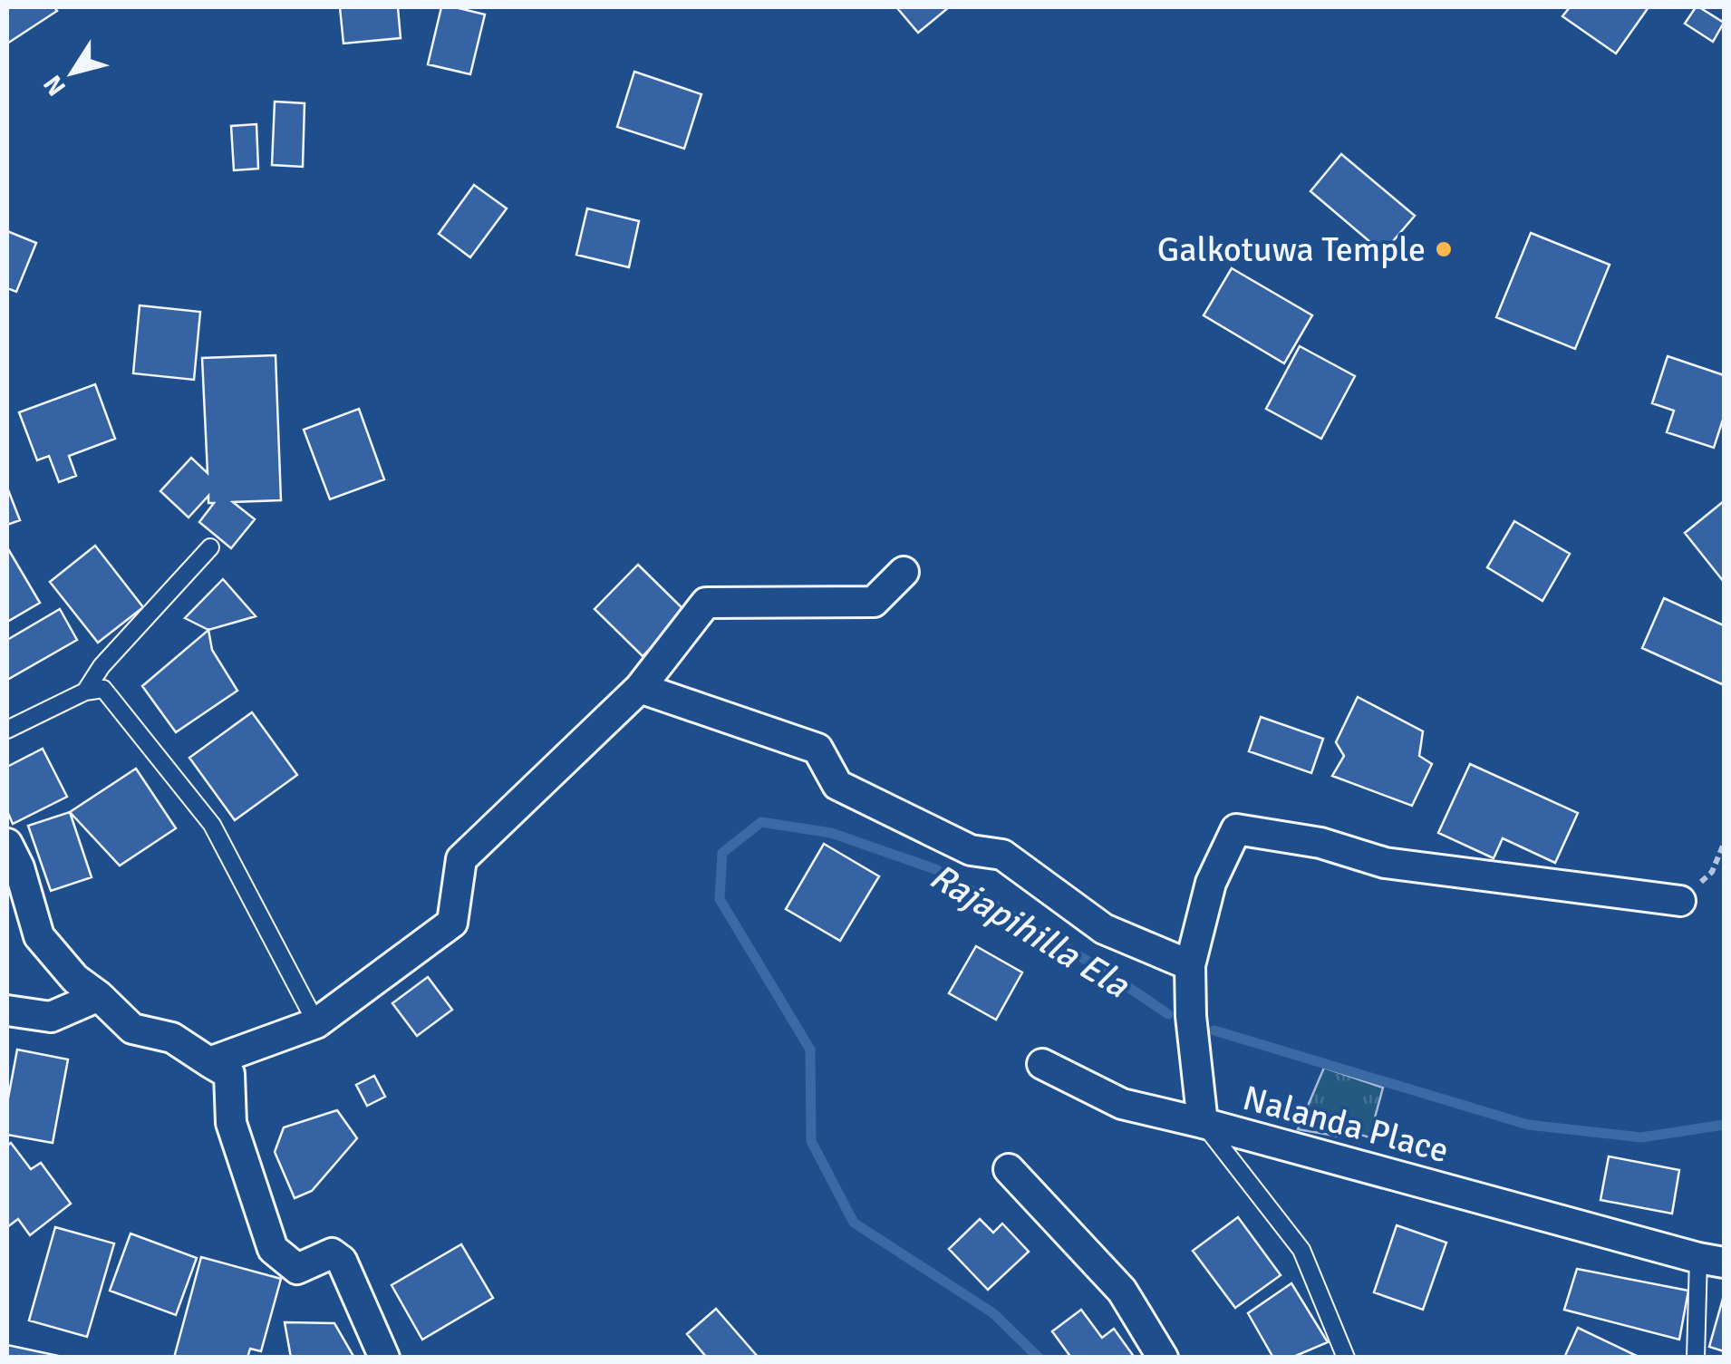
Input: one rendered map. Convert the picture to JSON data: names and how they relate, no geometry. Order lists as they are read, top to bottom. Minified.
{"streets":{"street":["Nalanda Place"]},"water":["Rajapihilla Ela"],"places":["Galkotuwa Temple"],"north":"bottom left"}
